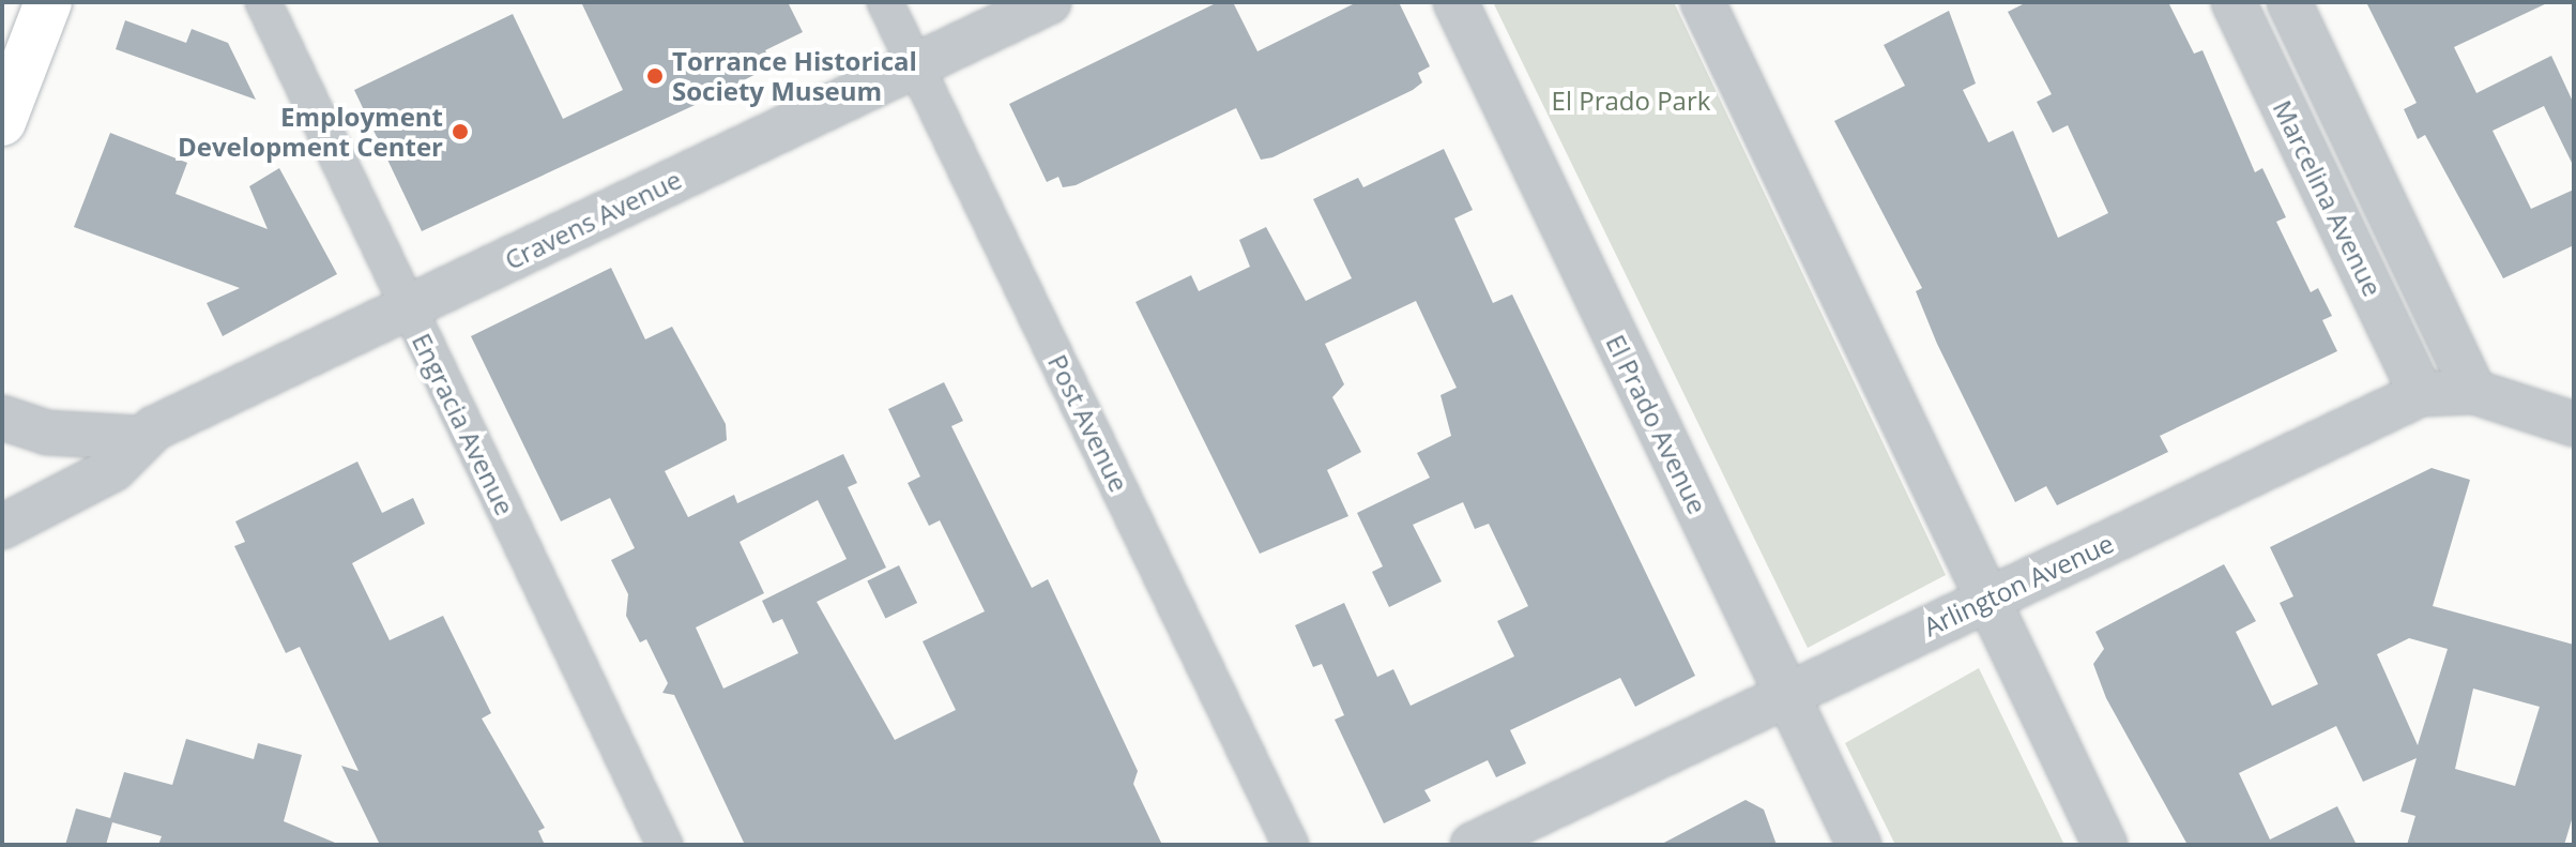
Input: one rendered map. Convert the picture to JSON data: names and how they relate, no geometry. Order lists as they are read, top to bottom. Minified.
{"streets":{"street":["Marcelina Avenue","Cravens Avenue","Post Avenue","Engracia Avenue","El Prado Avenue","Arlington Avenue"]},"crossings":[["Marcelina Avenue","Arlington Avenue"],["Cravens Avenue","Post Avenue"],["Cravens Avenue","Engracia Avenue"],["El Prado Avenue","Arlington Avenue"]],"parks":["El Prado Park"],"places":["Torrance Historical Society Museum","Employment Development Center"]}
